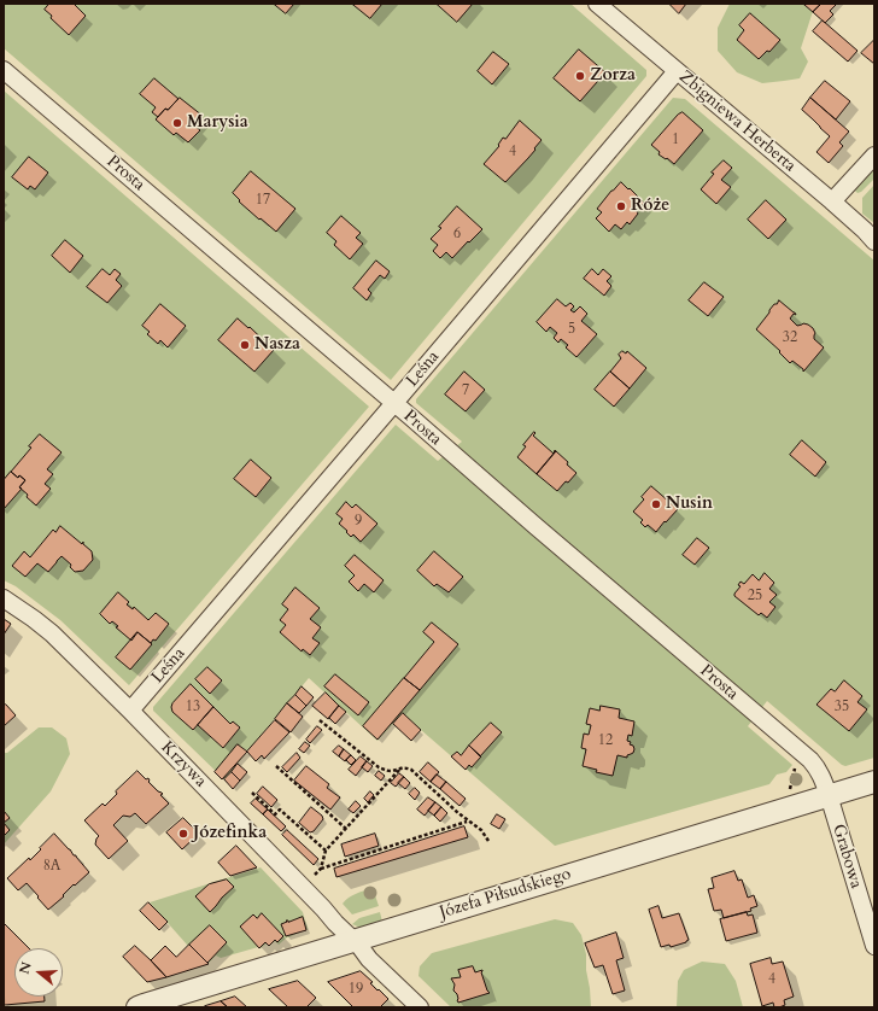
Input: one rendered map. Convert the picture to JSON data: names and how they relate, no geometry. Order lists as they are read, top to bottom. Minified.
{"streets":{"street":["Zbigniewa Herberta","Prosta","Leśna","Krzywa","Grabowa","Józefa Piłsudskiego"]},"crossings":[["Zbigniewa Herberta","Leśna"],["Prosta","Leśna"],["Prosta","Grabowa"],["Prosta","Józefa Piłsudskiego"],["Leśna","Krzywa"],["Krzywa","Józefa Piłsudskiego"],["Grabowa","Józefa Piłsudskiego"]],"places":["Zorza","Marysia","Róże","Nasza","Nusin","Józefinka"],"house_numbers":["1","4","17","6","5","32","7","9","25","13","35","12","8A","4","19"],"north":"left"}
